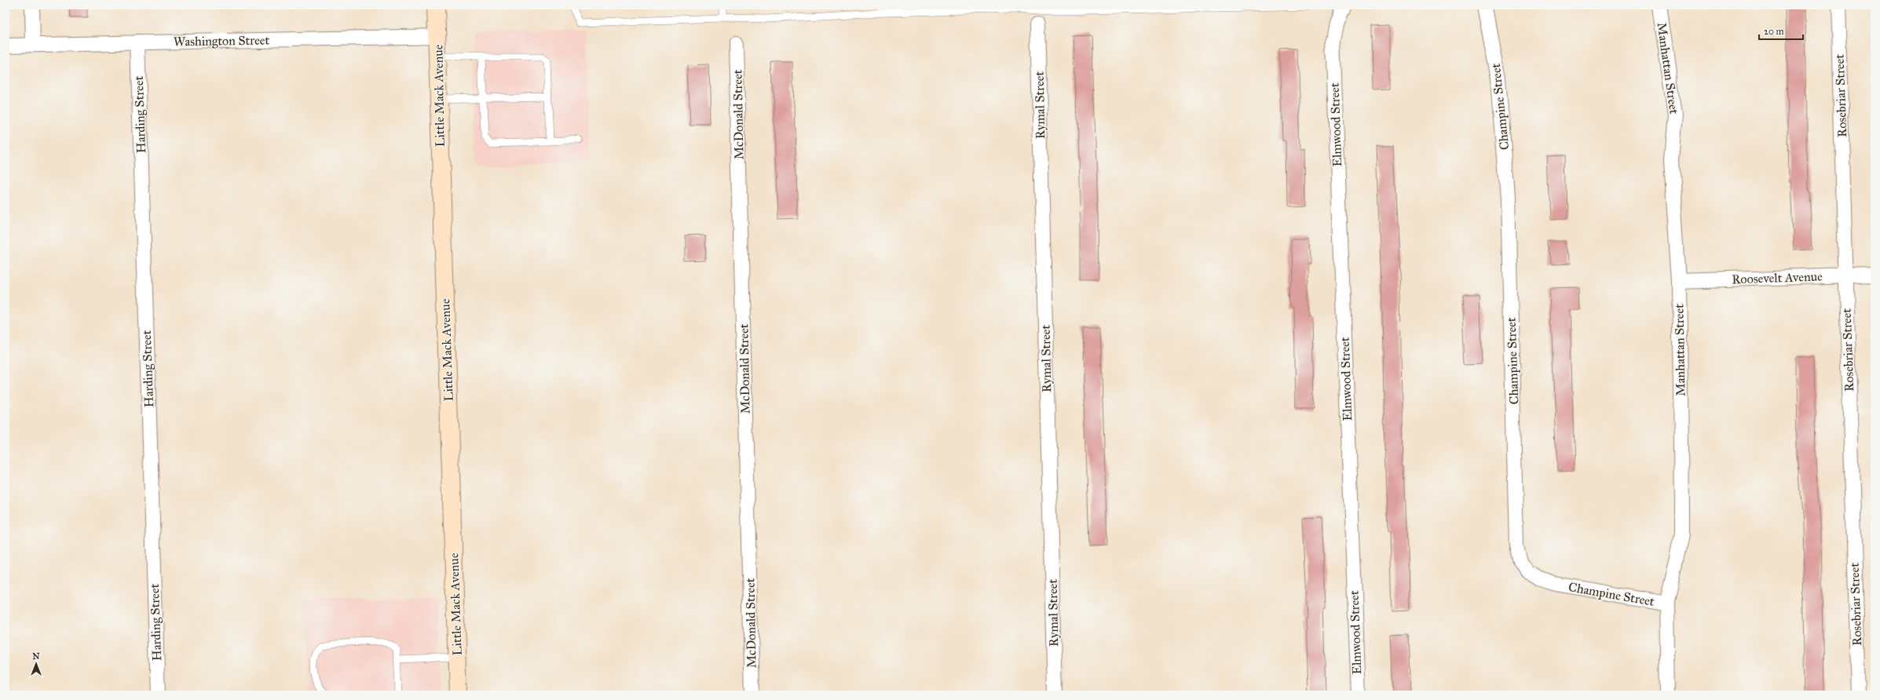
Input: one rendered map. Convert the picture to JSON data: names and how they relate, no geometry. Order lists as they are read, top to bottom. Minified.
{"streets":{"main road":["Little Mack Avenue"],"street":["Washington Street","Manhattan Street","Rosebriar Street","Rymal Street","Champine Street","Harding Street","McDonald Street","Elmwood Street","Roosevelt Avenue"]},"crossings":[["Washington Street","Little Mack Avenue"],["Washington Street","Harding Street"],["Manhattan Street","Champine Street"],["Manhattan Street","Roosevelt Avenue"],["Rosebriar Street","Roosevelt Avenue"]],"scale_bar":"20 m","north":"top"}
